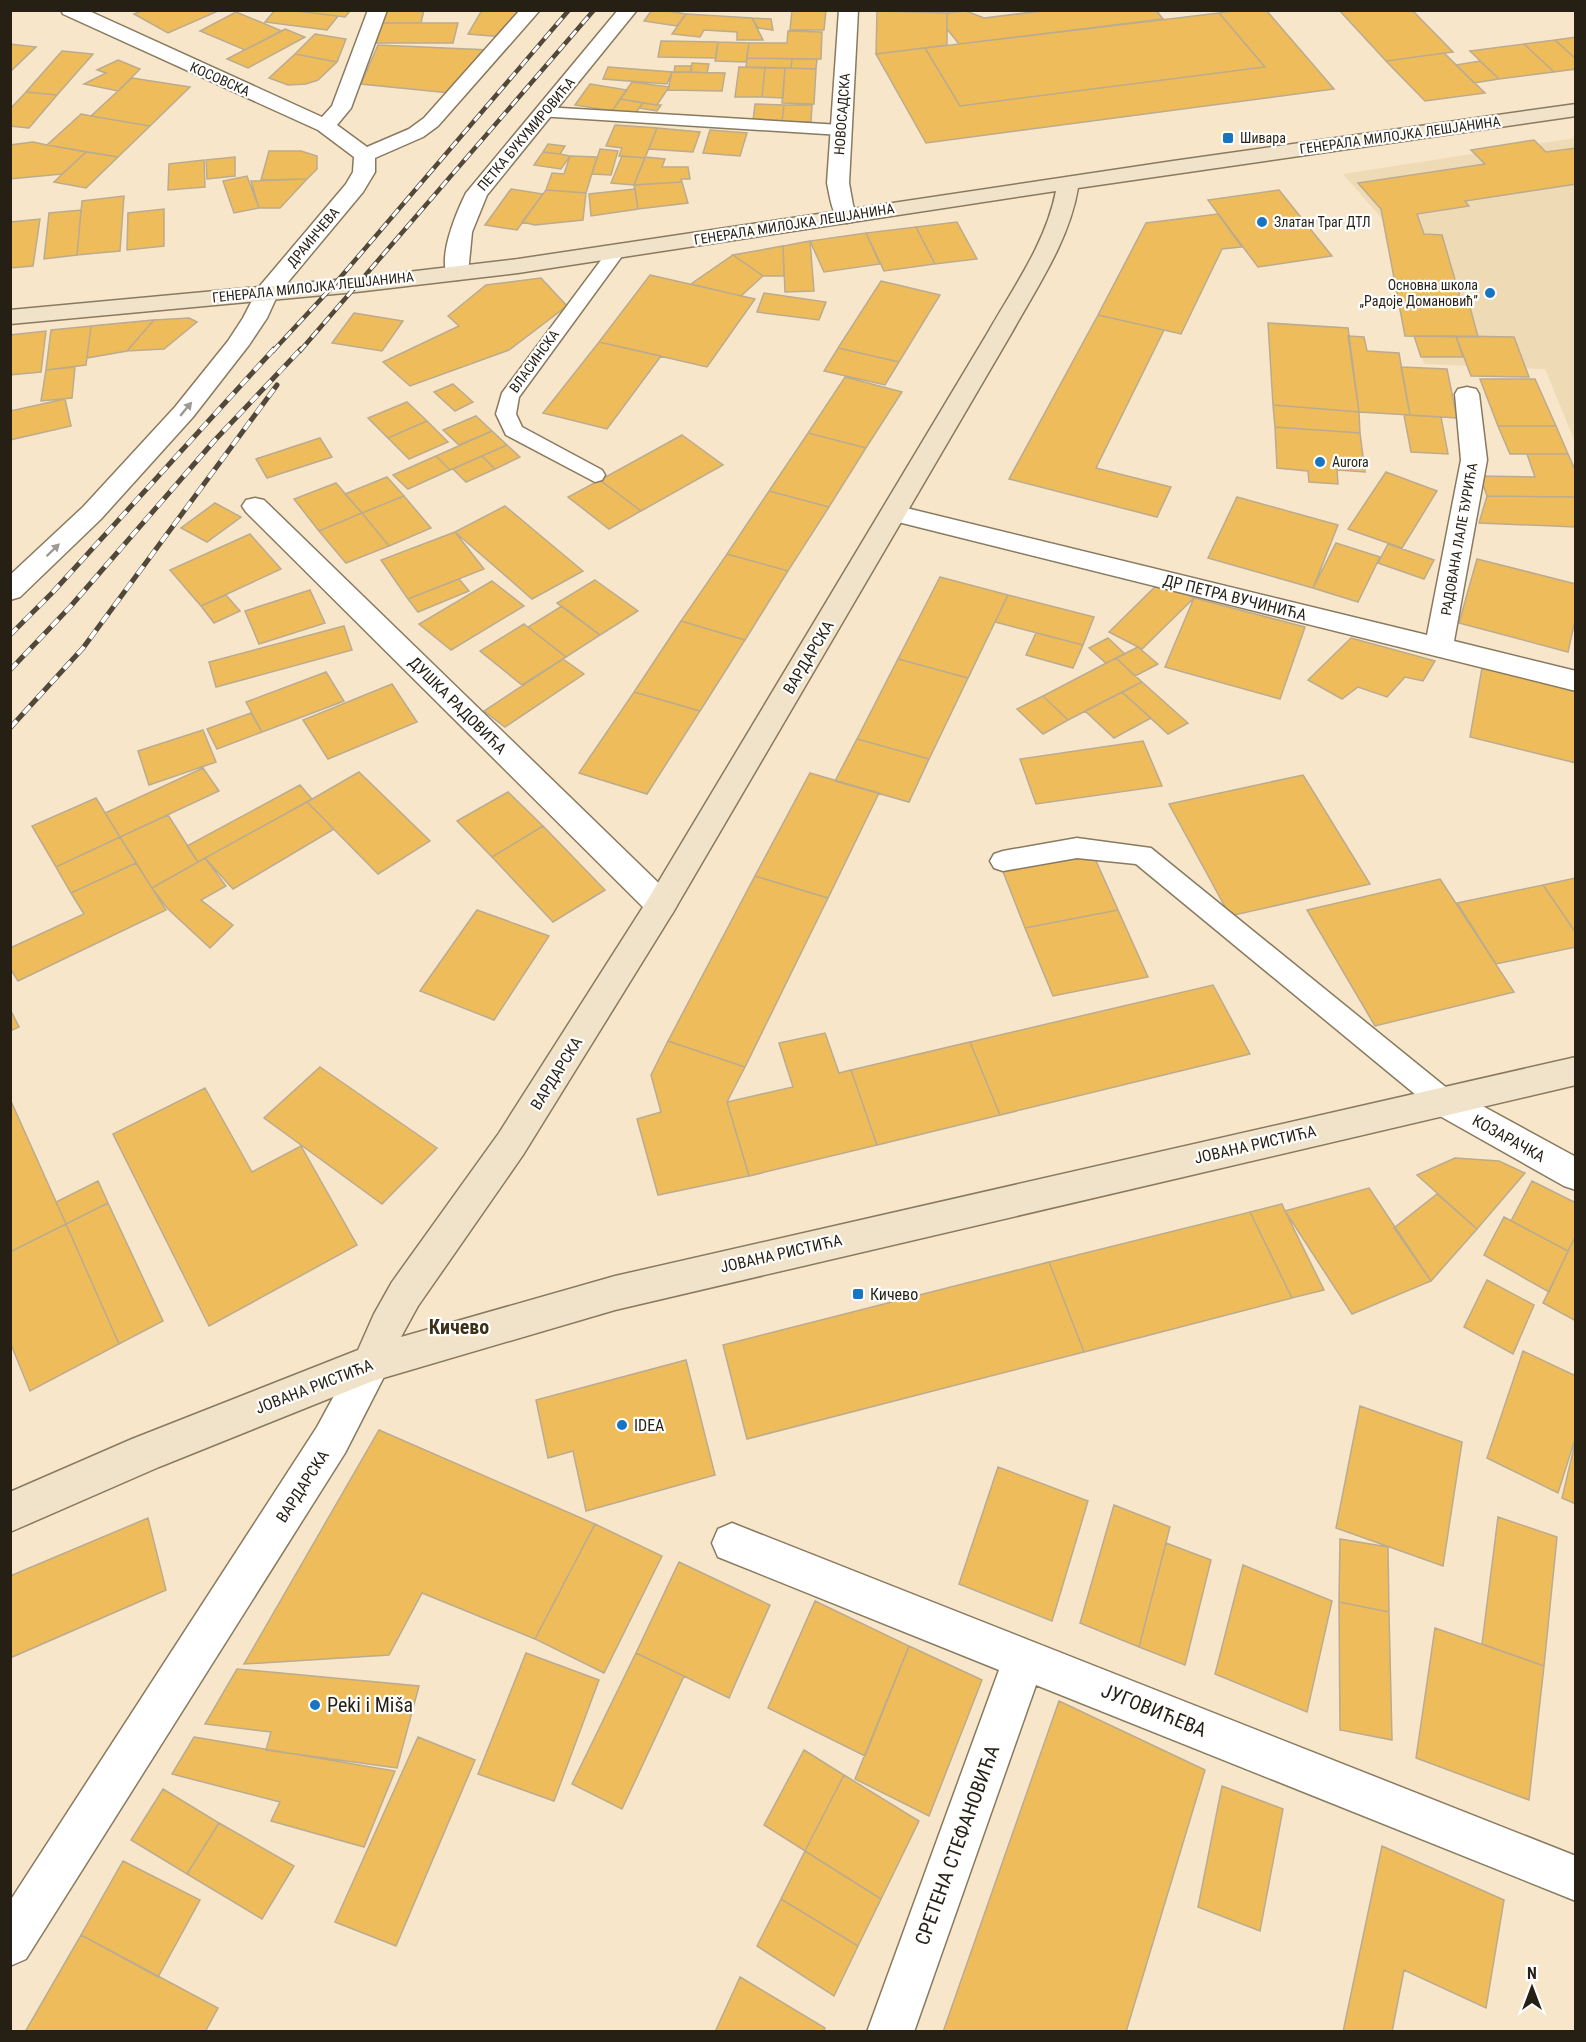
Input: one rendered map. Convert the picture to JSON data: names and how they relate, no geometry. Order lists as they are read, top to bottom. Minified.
{"streets":{"main road":["ГЕНЕРАЛА МИЛОЈКА ЛЕШЈАНИНА","ВАРДАРСКА","ЈОВАНА РИСТИЋА"],"street":["КОСОВСКА","НОВОСАДСКА","ПЕТКА БУКУМИРОВИЋА","ДРАИНЧЕВА","РАДОВАНА ЛАЛЕ ЂУРИЋА","ДР ПЕТРА ВУЧИНИЋА","ДУШКА РАДОВИЋА","КОЗАРАЧКА","ЈУГОВИЋЕВА","СРЕТЕНА СТЕФАНОВИЋА"],"lane":["ВЛАСИНСКА"]},"crossings":[["КОСОВСКА","ДРАИНЧЕВА"],["НОВОСАДСКА","ГЕНЕРАЛА МИЛОЈКА ЛЕШЈАНИНА"],["ПЕТКА БУКУМИРОВИЋА","ГЕНЕРАЛА МИЛОЈКА ЛЕШЈАНИНА"],["ГЕНЕРАЛА МИЛОЈКА ЛЕШЈАНИНА","ДРАИНЧЕВА"],["ГЕНЕРАЛА МИЛОЈКА ЛЕШЈАНИНА","ВЛАСИНСКА"],["ГЕНЕРАЛА МИЛОЈКА ЛЕШЈАНИНА","ВАРДАРСКА"],["РАДОВАНА ЛАЛЕ ЂУРИЋА","ДР ПЕТРА ВУЧИНИЋА"],["ДР ПЕТРА ВУЧИНИЋА","ВАРДАРСКА"],["ВАРДАРСКА","ДУШКА РАДОВИЋА"],["ВАРДАРСКА","ЈОВАНА РИСТИЋА"],["КОЗАРАЧКА","ЈОВАНА РИСТИЋА"],["ЈУГОВИЋЕВА","СРЕТЕНА СТЕФАНОВИЋА"]],"one_way":["ДРАИНЧЕВА"],"districts":["Кичево"],"places":{"transit":["Шивара","Кичево"],"other":["Златан Траг ДТЛ","Основна школа „Радоје Домановић”","Aurora","IDEA","Peki i Miša"]},"north":"top"}
